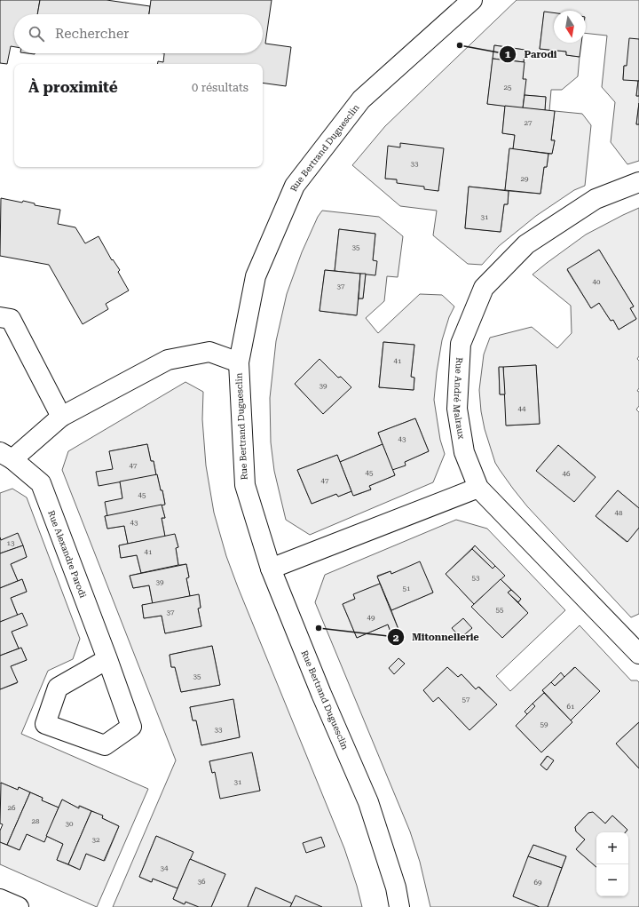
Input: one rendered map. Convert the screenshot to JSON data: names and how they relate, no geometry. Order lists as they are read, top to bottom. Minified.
{"streets":{"street":["Rue Bertrand Duguesclin","Rue André Malraux","Rue Alexandre Parodi"]},"crossings":[["Rue Bertrand Duguesclin","Rue Alexandre Parodi"]],"places":["Parodi","Mitonnellerie"],"house_numbers":["25","27","33","29","31","35","40","37","41","39","44","43","47","45","46","47","45","48","43","13","41","53","39","51","55","37","49","35","57","61","59","33","31","26","28","30","32","34","36","69"],"north":"bottom","page":{"search":"Rechercher","heading":["À proximité","0 résultats"],"map_buttons":["+","−"]}}
